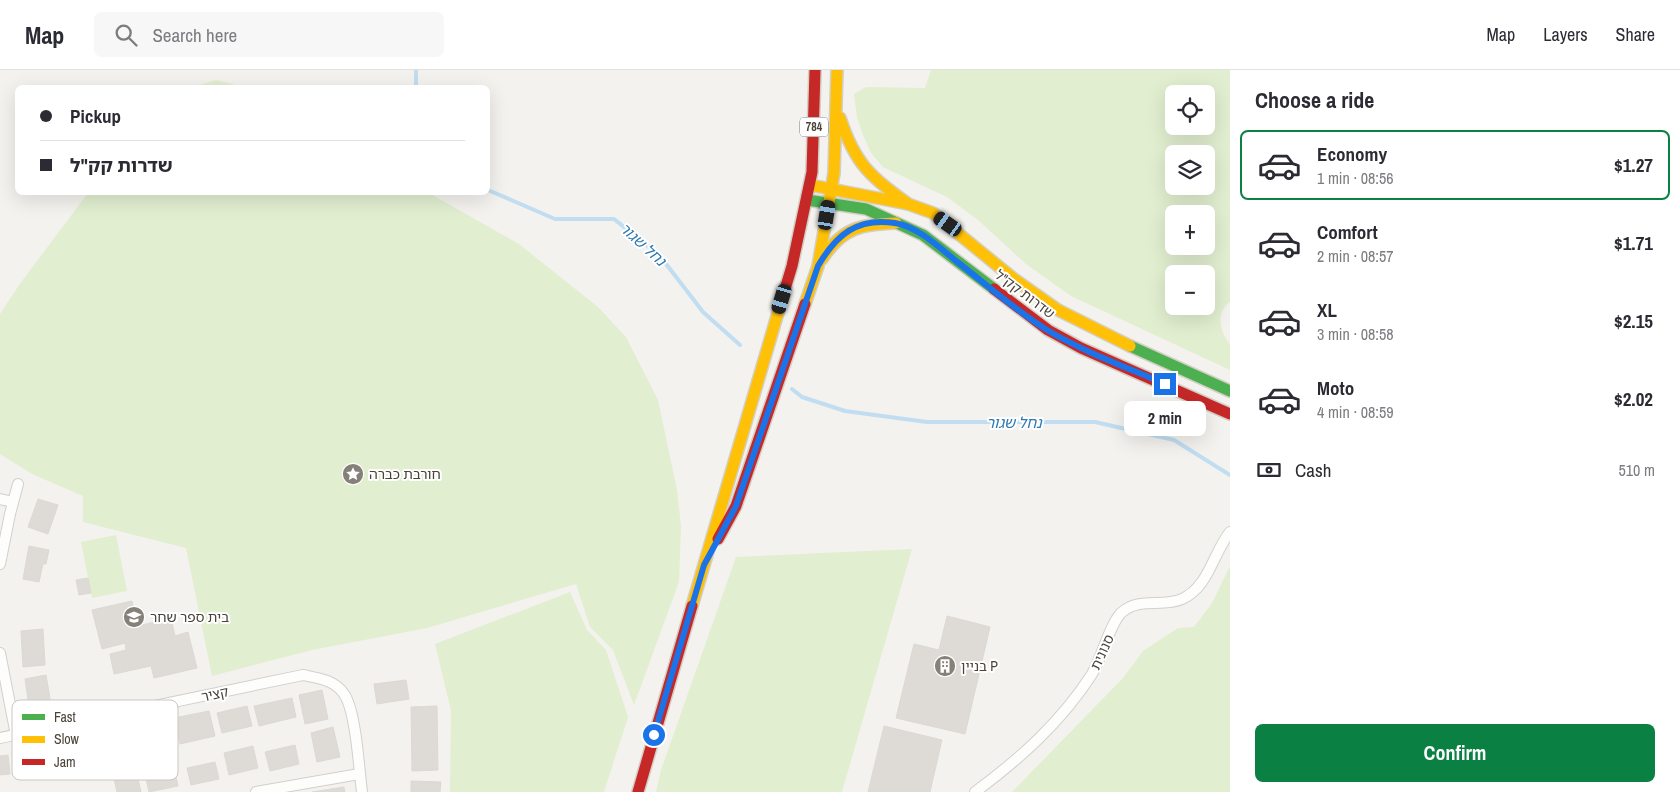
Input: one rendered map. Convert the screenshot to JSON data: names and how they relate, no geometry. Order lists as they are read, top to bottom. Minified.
{"streets":{"main road":["784","שדרות קק\"ל"],"street":["סנונית","קציר"]},"crossings":[["784","שדרות קק\"ל"]],"water":["נחל שגור"],"places":{"place":["חורבת כברה"],"school or university":["בית ספר שחר"],"building":["בניין P"]},"legend":["Fast","Slow","Jam"],"page":{"header":"Map","search":"Search here","nav":["Map","Layers","Share"],"heading":"Choose a ride","map_buttons":["+","−"],"banner":["Pickup","שדרות קק\"ל"],"list":[{"name":"Economy","note":"1 min · 08:56","value":"$1.27"},{"name":"Comfort","note":"2 min · 08:57","value":"$1.71"},{"name":"XL","note":"3 min · 08:58","value":"$2.15"},{"name":"Moto","note":"4 min · 08:59","value":"$2.02"}],"bubble":"2 min","pay":["Cash","510 m"],"buttons":"Confirm"}}
